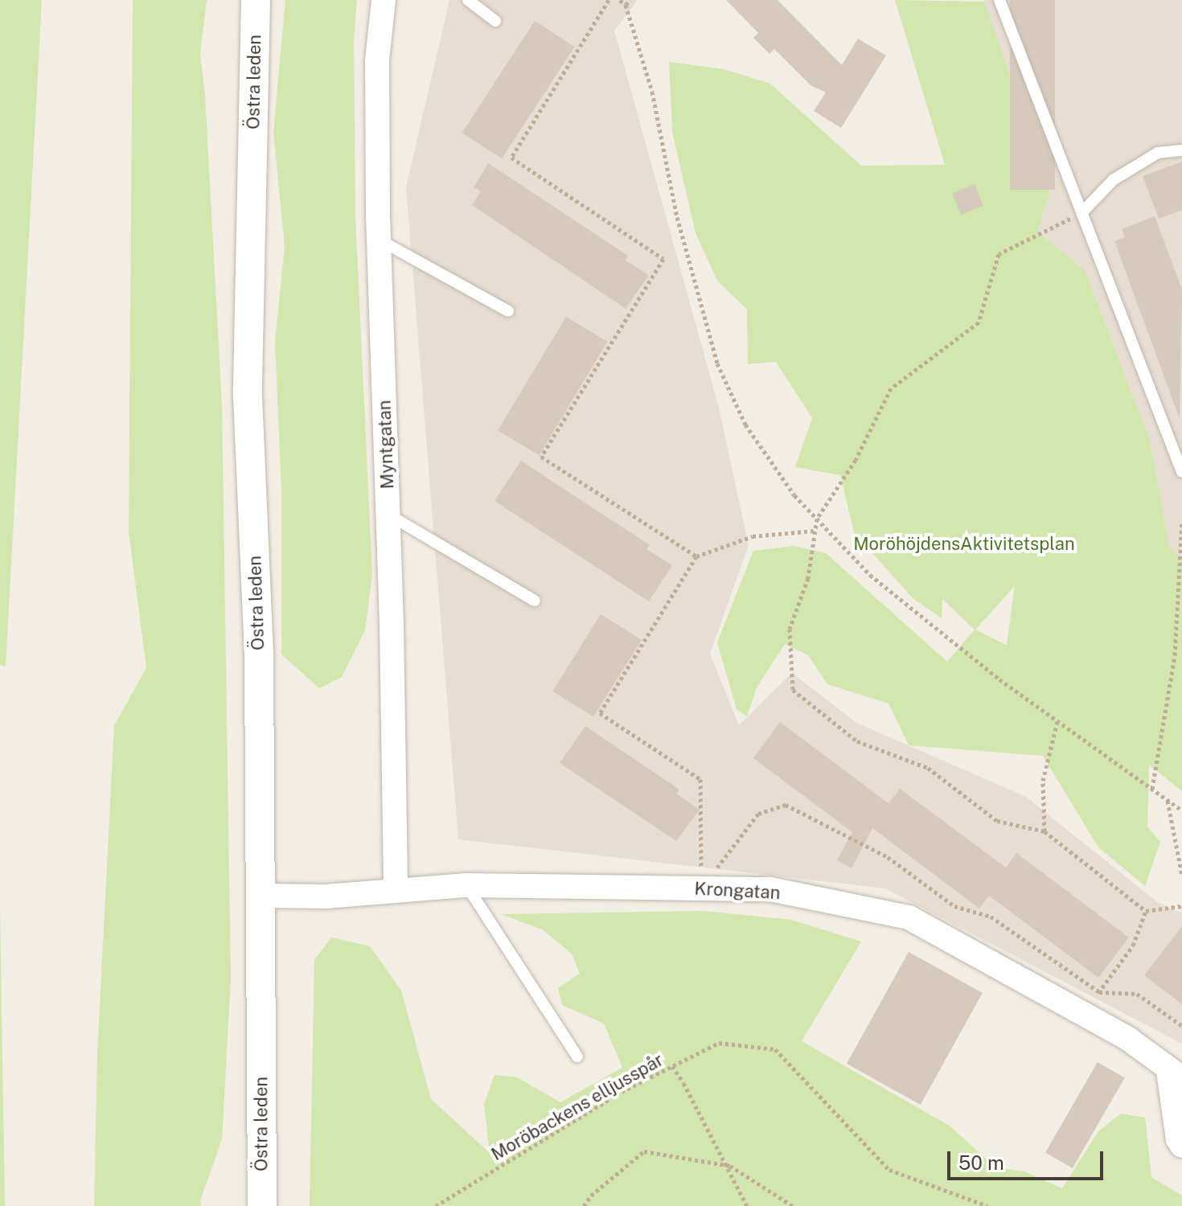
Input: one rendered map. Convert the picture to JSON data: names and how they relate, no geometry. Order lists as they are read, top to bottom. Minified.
{"streets":{"street":["Östra leden","Myntgatan","Krongatan"],"path":["Moröbackens elljusspår"]},"crossings":[["Östra leden","Krongatan"],["Myntgatan","Krongatan"]],"parks":["MoröhöjdensAktivitetsplan"],"scale_bar":"50 m"}
